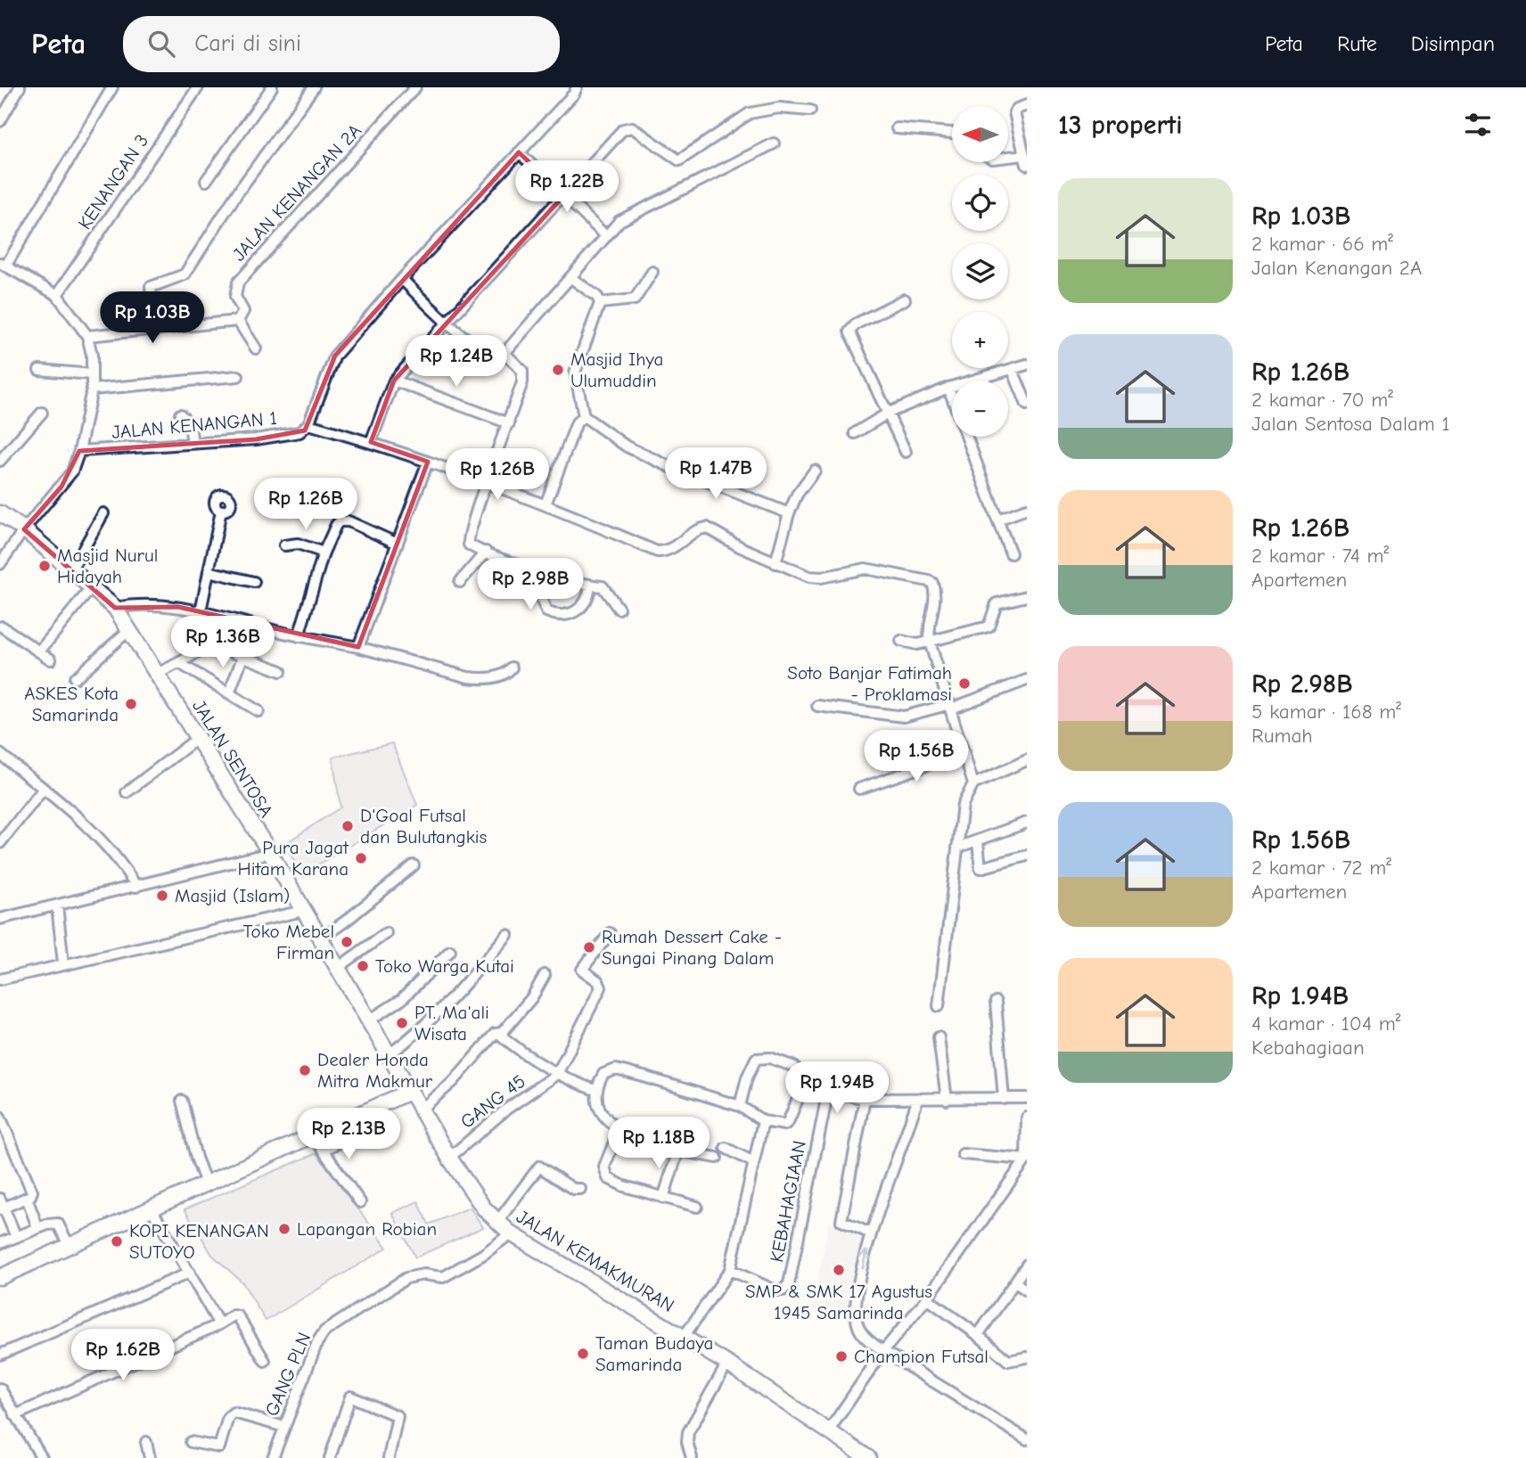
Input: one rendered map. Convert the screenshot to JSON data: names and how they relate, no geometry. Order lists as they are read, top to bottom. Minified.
{"streets":{"street":["KENANGAN 3","JALAN KENANGAN 2A","JALAN KENANGAN 1","JALAN SENTOSA","GANG 45","KEBAHAGIAAN","JALAN KEMAKMURAN","GANG PLN"]},"crossings":[["JALAN SENTOSA","JALAN KEMAKMURAN"],["GANG 45","JALAN KEMAKMURAN"],["JALAN KEMAKMURAN","GANG PLN"]],"places":["Masjid Ihya Ulumuddin","Masjid Nurul Hidayah","Soto Banjar Fatimah - Proklamasi","ASKES Kota Samarinda","D'Goal Futsal dan Bulutangkis","Pura Jagat Hitam Karana","Masjid (Islam)","Toko Mebel Firman","Rumah Dessert Cake - Sungai Pinang Dalam","Toko Warga Kutai","PT. Ma'ali Wisata","Dealer Honda Mitra Makmur","Lapangan Robian","KOPI KENANGAN SUTOYO","SMP & SMK 17 Agustus 1945 Samarinda","Taman Budaya Samarinda","Champion Futsal"],"north":"left","page":{"header":"Peta","search":"Cari di sini","nav":["Peta","Rute","Disimpan"],"heading":"13 properti","map_buttons":["+","−"],"price":["Rp 1.22B","Rp 1.03B","Rp 1.24B","Rp 1.47B","Rp 1.26B","Rp 1.26B","Rp 2.98B","Rp 1.36B","Rp 1.56B","Rp 1.94B","Rp 2.13B","Rp 1.18B","Rp 1.62B"],"list":[{"name":"Rp 1.03B","note":"2 kamar · 66 m² · Jalan Kenangan 2A"},{"name":"Rp 1.26B","note":"2 kamar · 70 m² · Jalan Sentosa Dalam 1"},{"name":"Rp 1.26B","note":"2 kamar · 74 m² · Apartemen"},{"name":"Rp 2.98B","note":"5 kamar · 168 m² · Rumah"},{"name":"Rp 1.56B","note":"2 kamar · 72 m² · Apartemen"},{"name":"Rp 1.94B","note":"4 kamar · 104 m² · Kebahagiaan"}]}}
